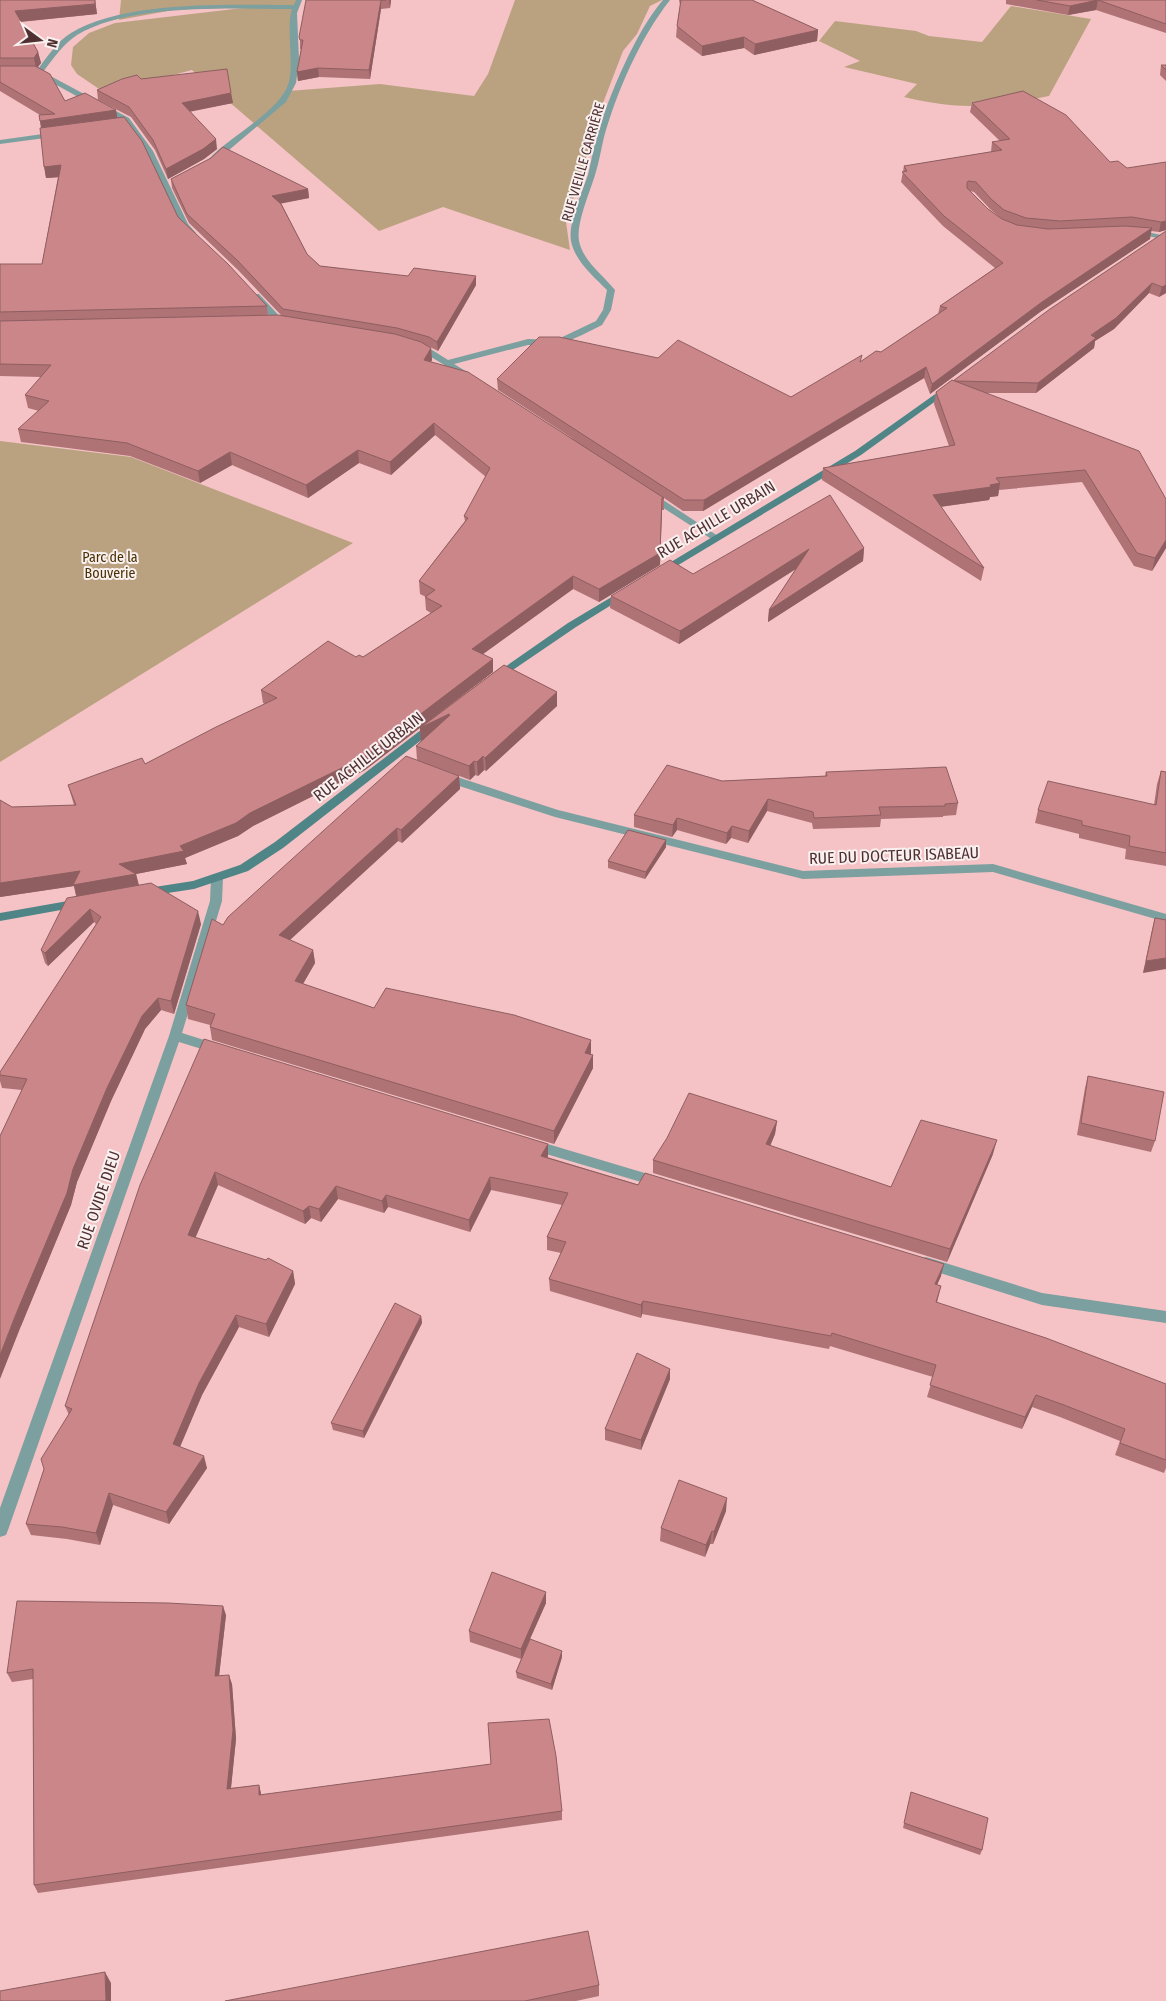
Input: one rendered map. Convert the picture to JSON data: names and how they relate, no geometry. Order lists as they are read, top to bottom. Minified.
{"streets":{"street":["RUE VIEILLE CARRIÈRE","RUE ACHILLE URBAIN","RUE DU DOCTEUR ISABEAU","RUE OVIDE DIEU"]},"crossings":[["RUE ACHILLE URBAIN","RUE OVIDE DIEU"]],"parks":["Parc de la Bouverie"],"north":"right"}
